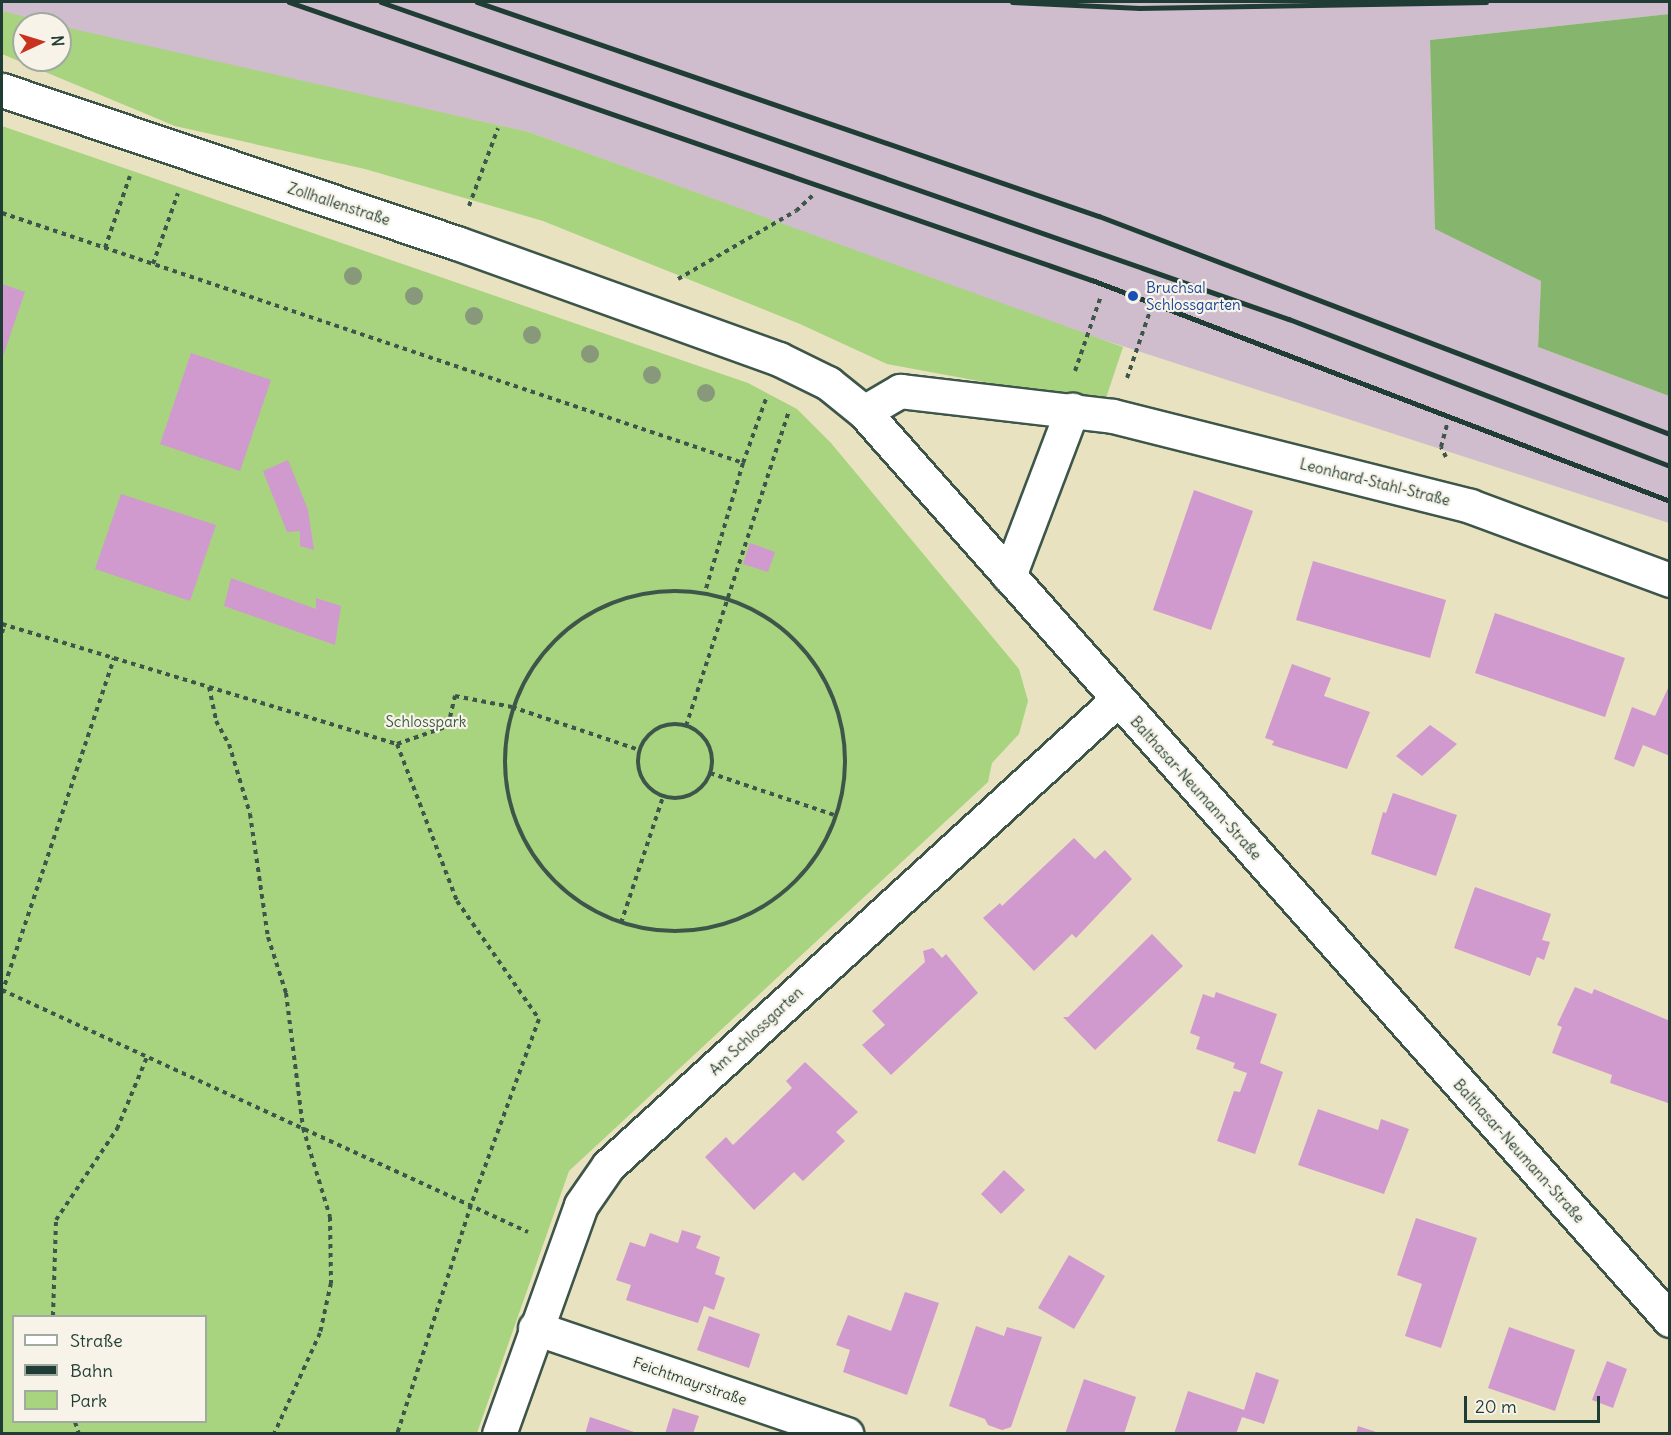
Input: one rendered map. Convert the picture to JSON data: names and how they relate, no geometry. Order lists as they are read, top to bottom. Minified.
{"streets":{"street":["Zollhallenstraße","Leonhard-Stahl-Straße","Balthasar-Neumann-Straße","Am Schlossgarten","Feichtmayrstraße"]},"crossings":[["Zollhallenstraße","Balthasar-Neumann-Straße"],["Leonhard-Stahl-Straße","Balthasar-Neumann-Straße"],["Balthasar-Neumann-Straße","Am Schlossgarten"],["Am Schlossgarten","Feichtmayrstraße"]],"parks":["Schlosspark"],"places":["Bruchsal Schlossgarten"],"legend":["Straße","Bahn","Park"],"scale_bar":"20 m","north":"right"}
